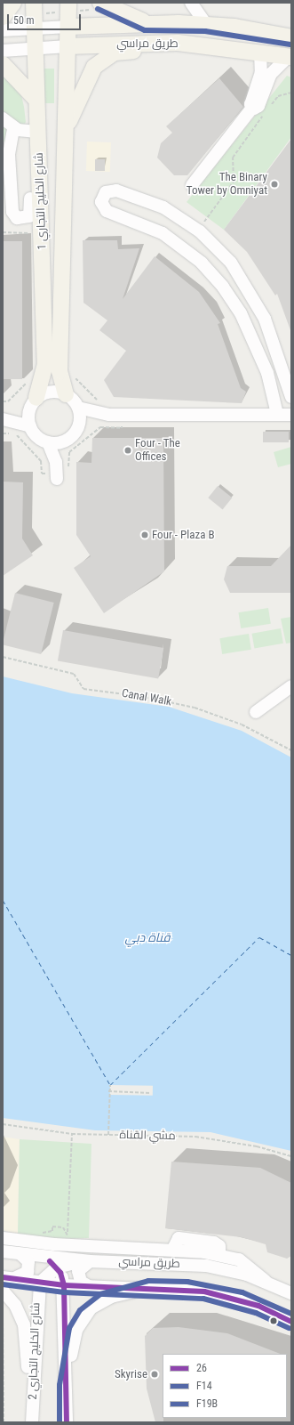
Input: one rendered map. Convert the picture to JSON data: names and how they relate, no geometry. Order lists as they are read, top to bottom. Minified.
{"streets":{"main road":["طريق مراسي","شارع الخليج التجاري 1"],"street":["شارع الخليج التجاري 2"],"path":["Canal Walk","مشي القناة"]},"crossings":[["طريق مراسي","شارع الخليج التجاري 1"]],"water":["قناة دبي"],"places":["The Binary Tower by Omniyat","Four - The Offices","Four - Plaza B","Skyrise"],"lines":["transit line F14","transit line 26","transit line F19B"],"legend":["26","F14","F19B"],"scale_bar":"50 m"}
